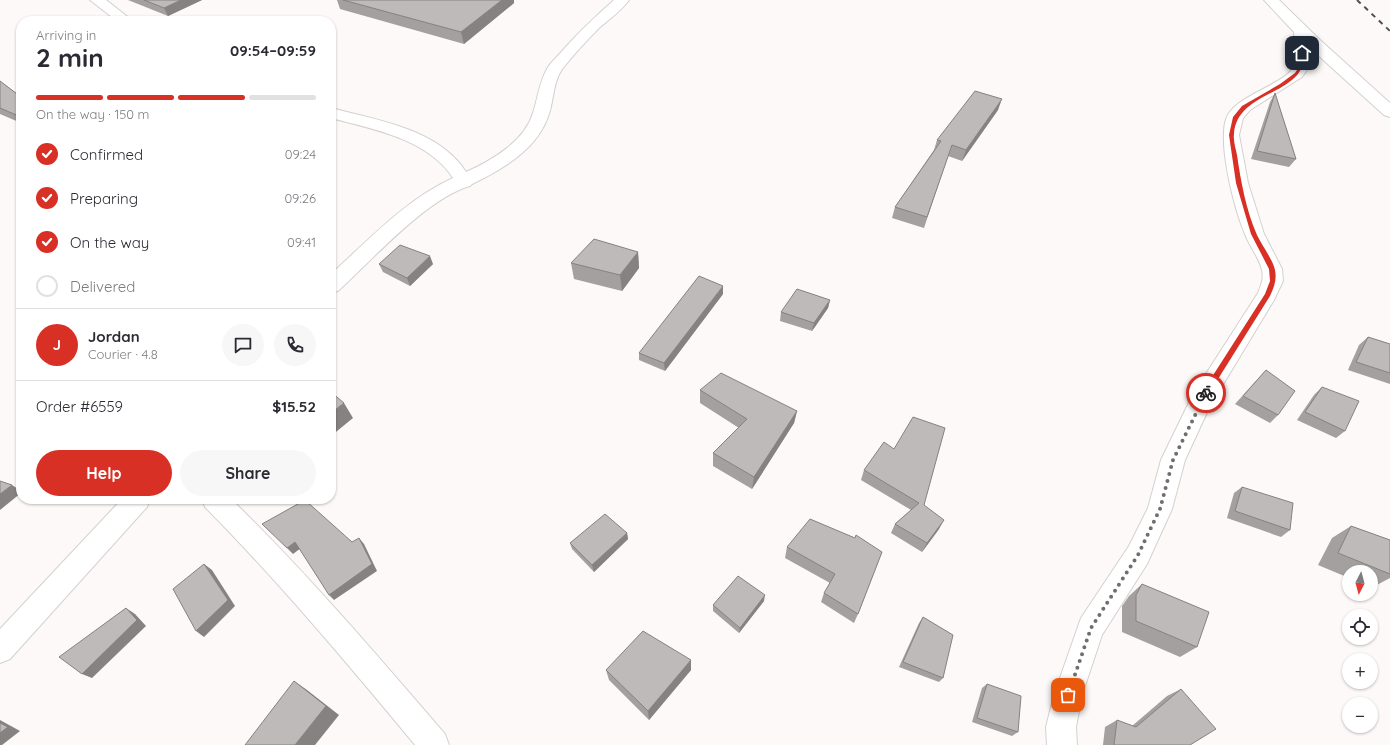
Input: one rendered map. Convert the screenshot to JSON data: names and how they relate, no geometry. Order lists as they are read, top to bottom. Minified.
{"north":"bottom","page":{"heading":["2 min","Arriving in","09:54–09:59"],"panel":["Jordan","Courier · 4.8","Order #6559","$15.52"],"bar":"On the way · 150 m","list":[["Confirmed","09:24"],["Preparing","09:26"],["On the way","09:41"],"Delivered"],"round":"J","buttons":["Help","Share"],"map_buttons":["+","−"]}}
